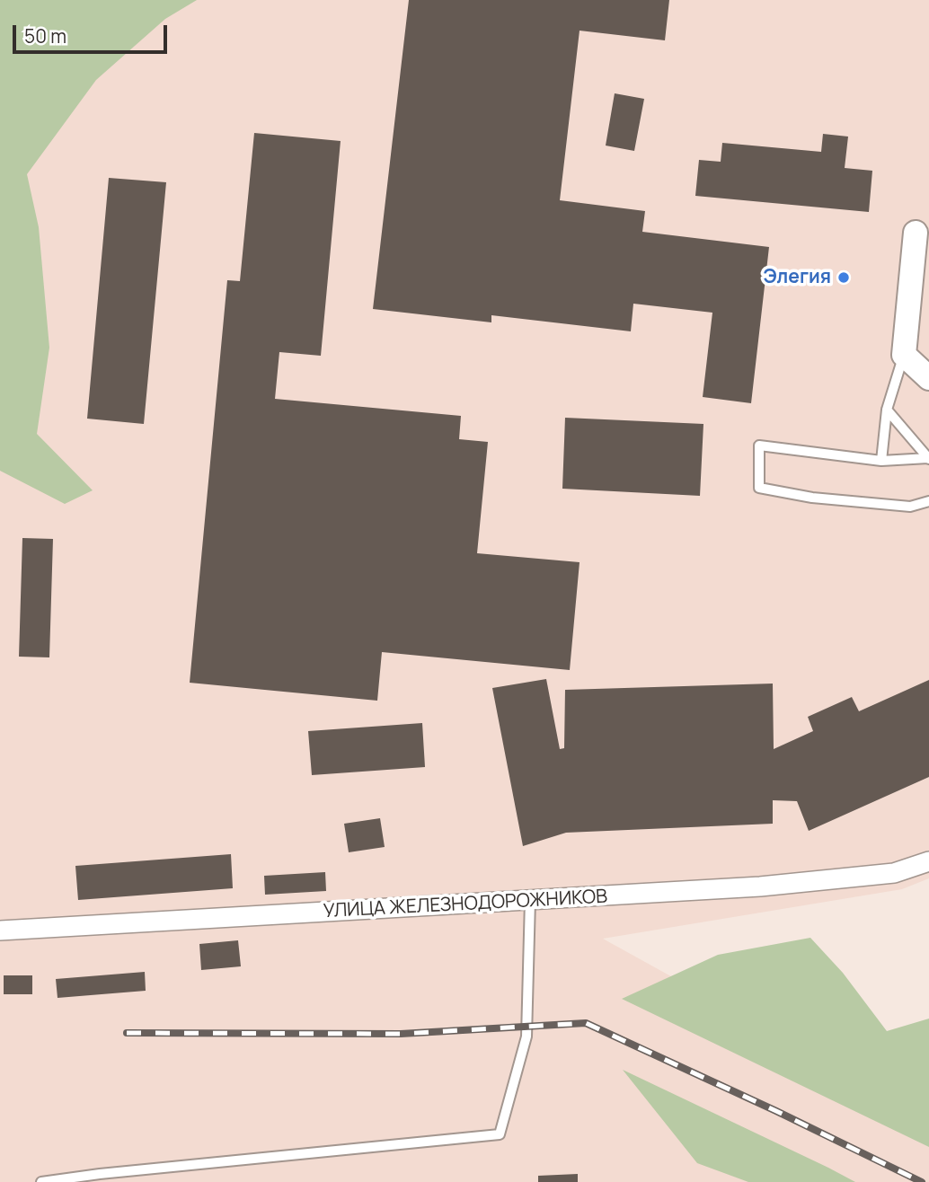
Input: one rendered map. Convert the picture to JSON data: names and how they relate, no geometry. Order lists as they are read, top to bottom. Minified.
{"streets":{"street":["УЛИЦА ЖЕЛЕЗНОДОРОЖНИКОВ"]},"places":["Элегия"],"scale_bar":"50 m"}
